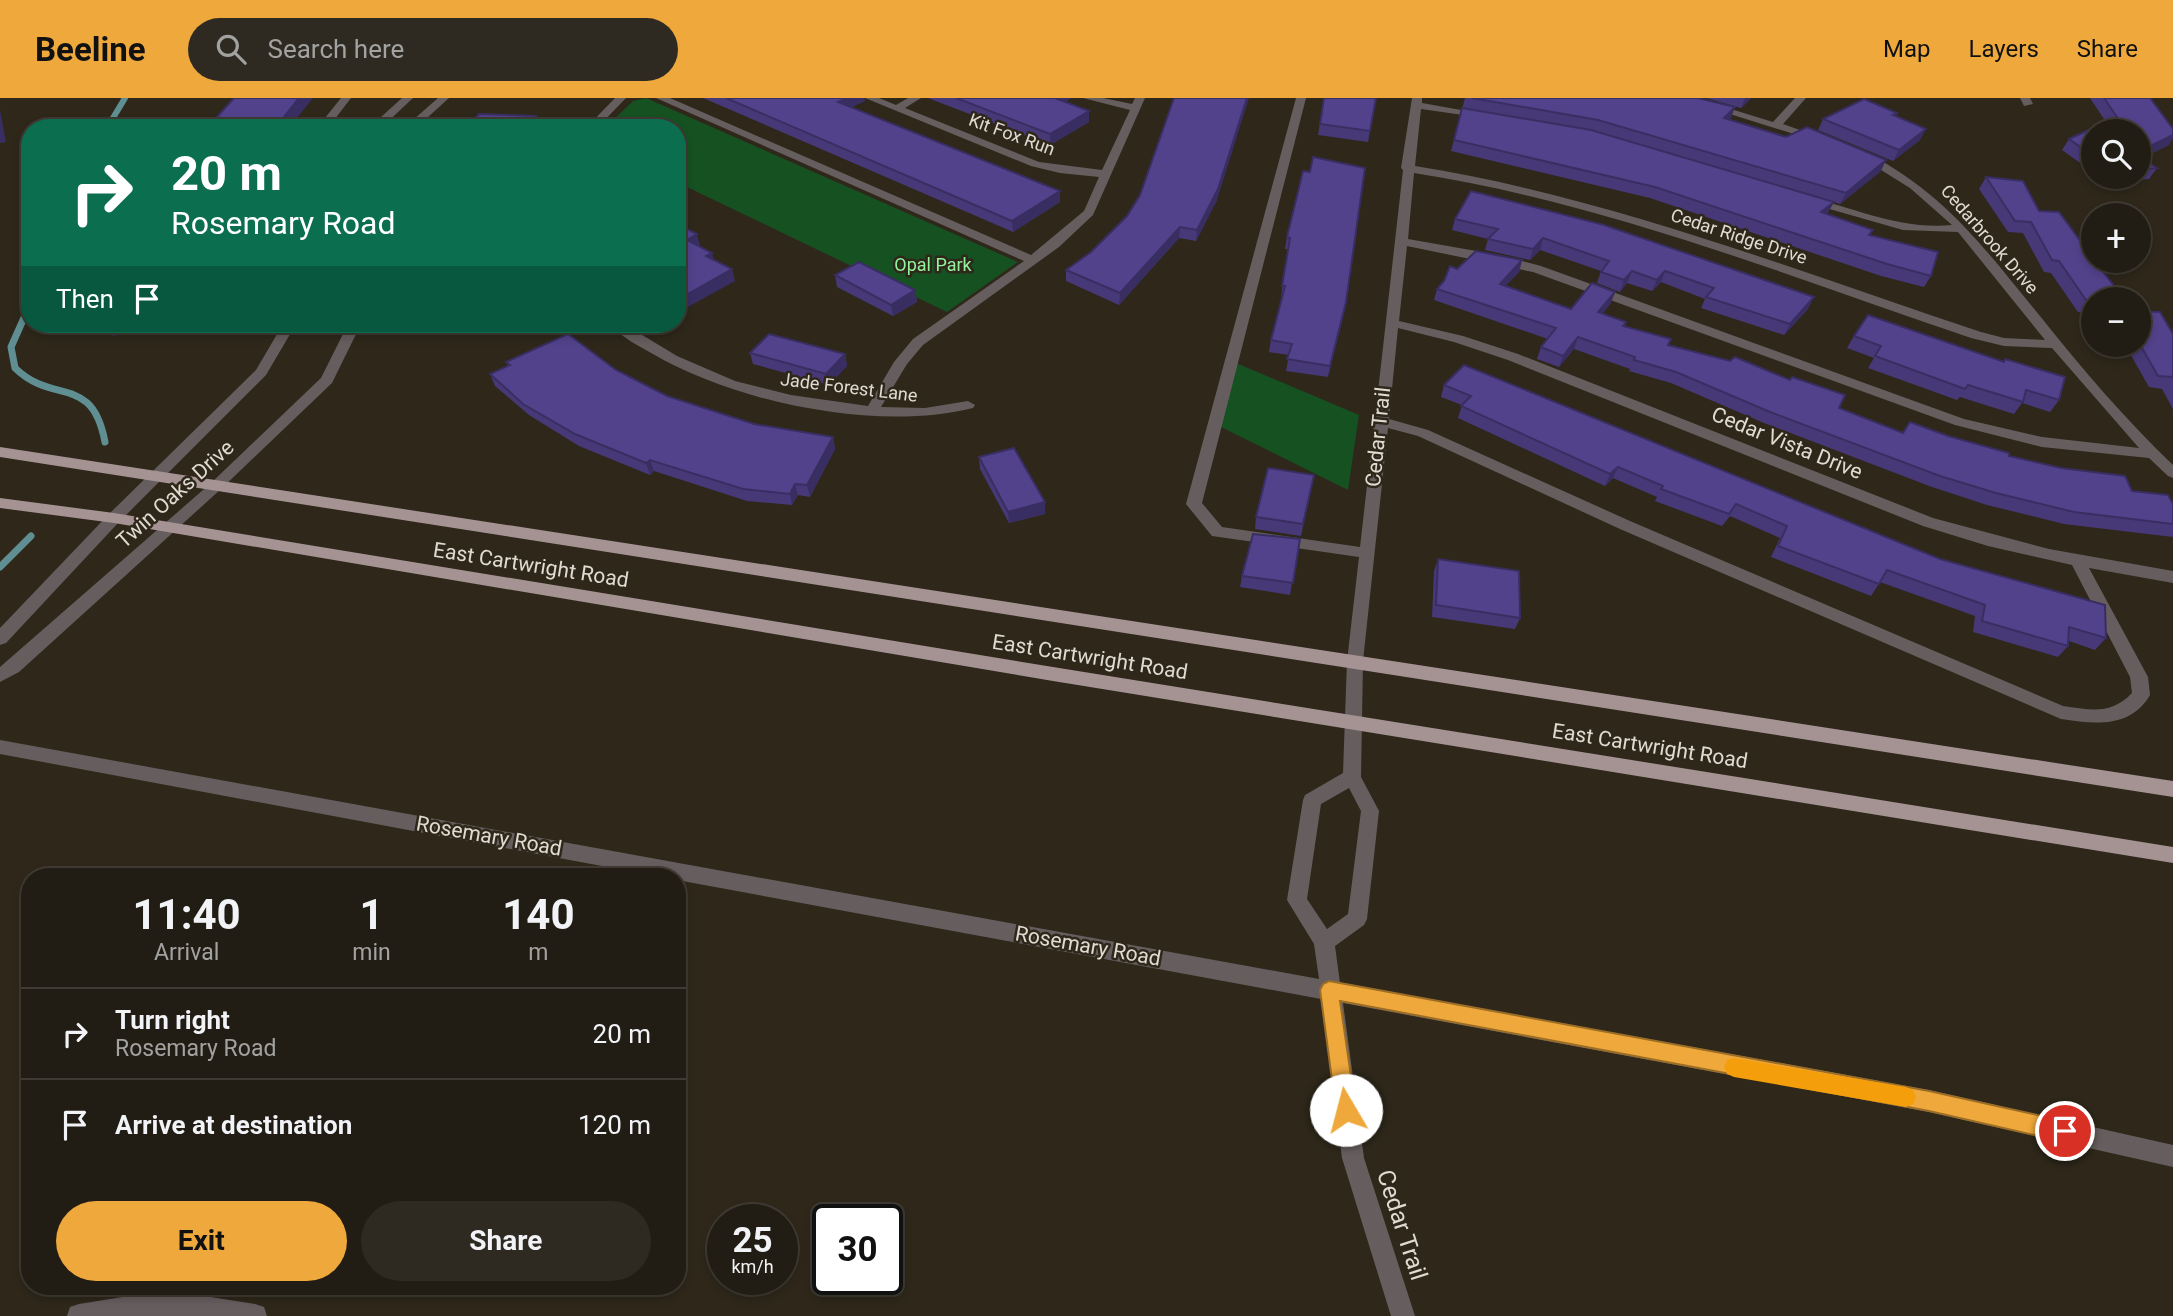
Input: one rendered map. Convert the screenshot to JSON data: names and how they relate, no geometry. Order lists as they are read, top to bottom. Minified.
{"streets":{"main road":["East Cartwright Road"],"street":["Kit Fox Run","Cedar Ridge Drive","Cedarbrook Drive","Jade Forest Lane","Cedar Trail","Cedar Vista Drive","Twin Oaks Drive","Rosemary Road"]},"crossings":[["Cedar Ridge Drive","Cedarbrook Drive"],["Cedar Ridge Drive","Cedar Trail"],["Cedar Trail","Cedar Vista Drive"],["Cedar Trail","East Cartwright Road"],["Cedar Trail","Rosemary Road"],["Twin Oaks Drive","East Cartwright Road"]],"parks":["Opal Park"],"page":{"header":"Beeline","search":"Search here","nav":["Map","Layers","Share"],"map_buttons":["+","−"],"turn":["20 m","Rosemary Road"],"then":"Then","eta":["11:40","Arrival","1","min","140","m"],"list":[{"name":"Turn right","note":"Rosemary Road","value":"20 m"},{"name":"Arrive at destination","value":"120 m"}],"buttons":["Exit","Share"],"speed":"25 km/h","limit":"30"}}
